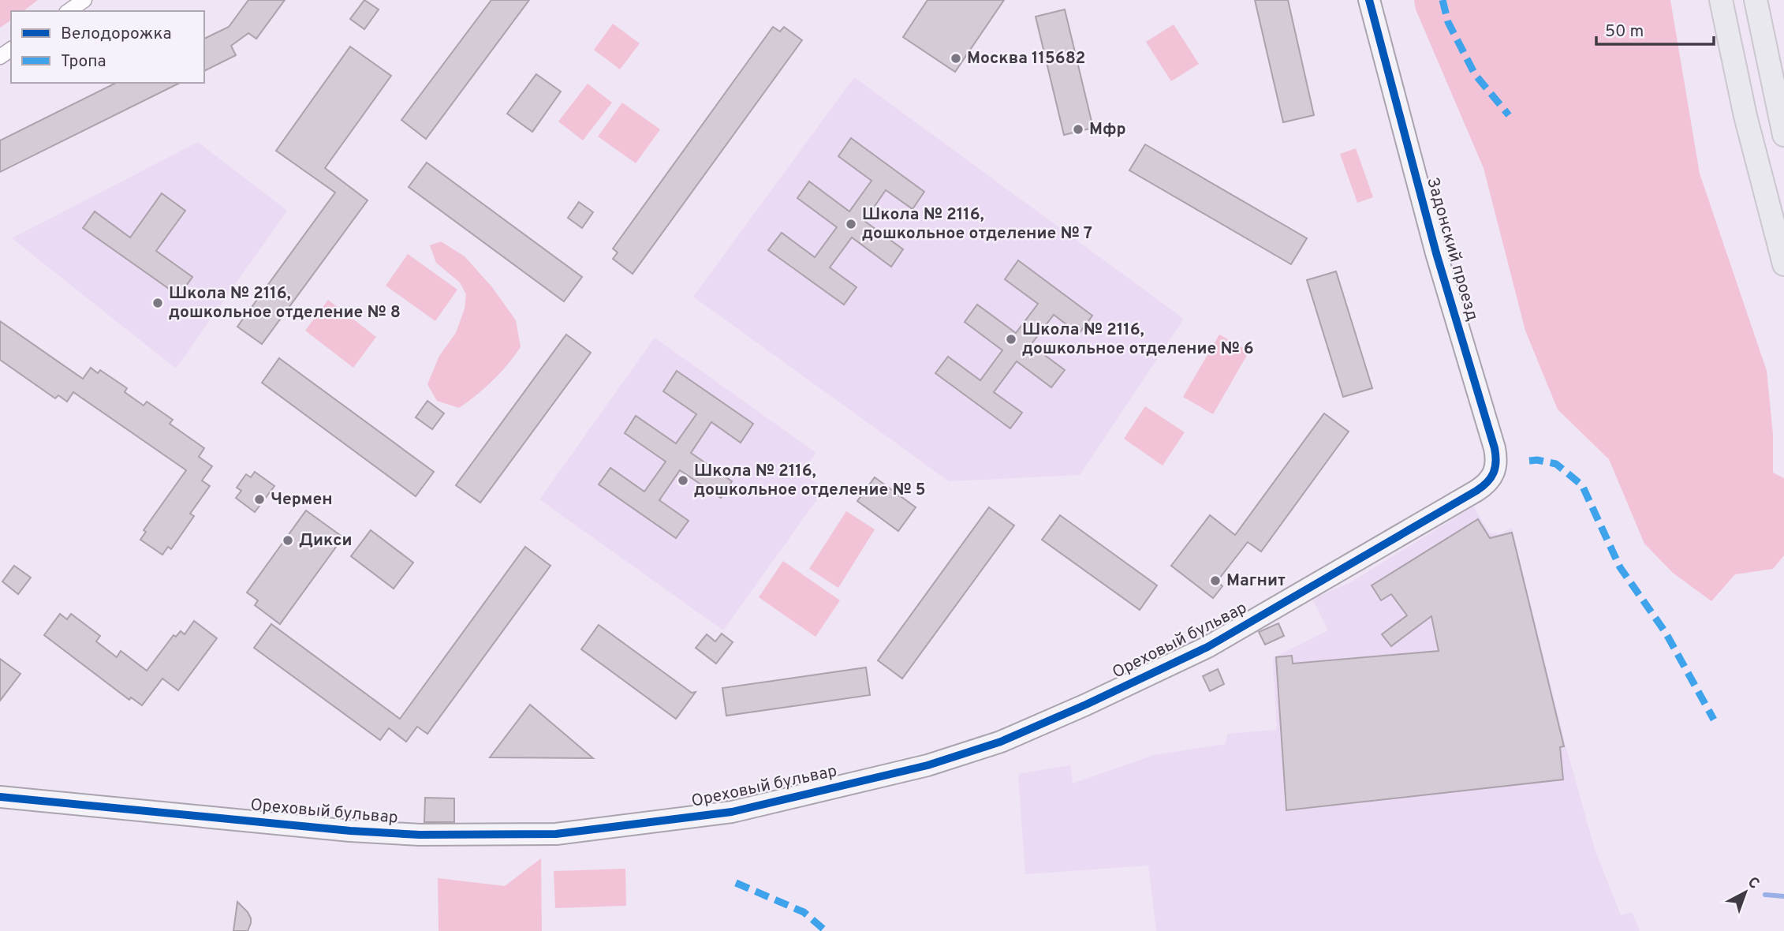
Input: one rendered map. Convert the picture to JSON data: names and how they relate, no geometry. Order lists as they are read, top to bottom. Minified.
{"streets":{"street":["Задонский проезд","Ореховый бульвар"]},"crossings":[["Задонский проезд","Ореховый бульвар"]],"places":["Москва 115682","Мфр","Школа № 2116, дошкольное отделение № 7","Школа № 2116, дошкольное отделение № 8","Школа № 2116, дошкольное отделение № 6","Школа № 2116, дошкольное отделение № 5","Чермен","Дикси","Магнит"],"legend":["Велодорожка","Тропа"],"scale_bar":"50 m","north":"top right"}
